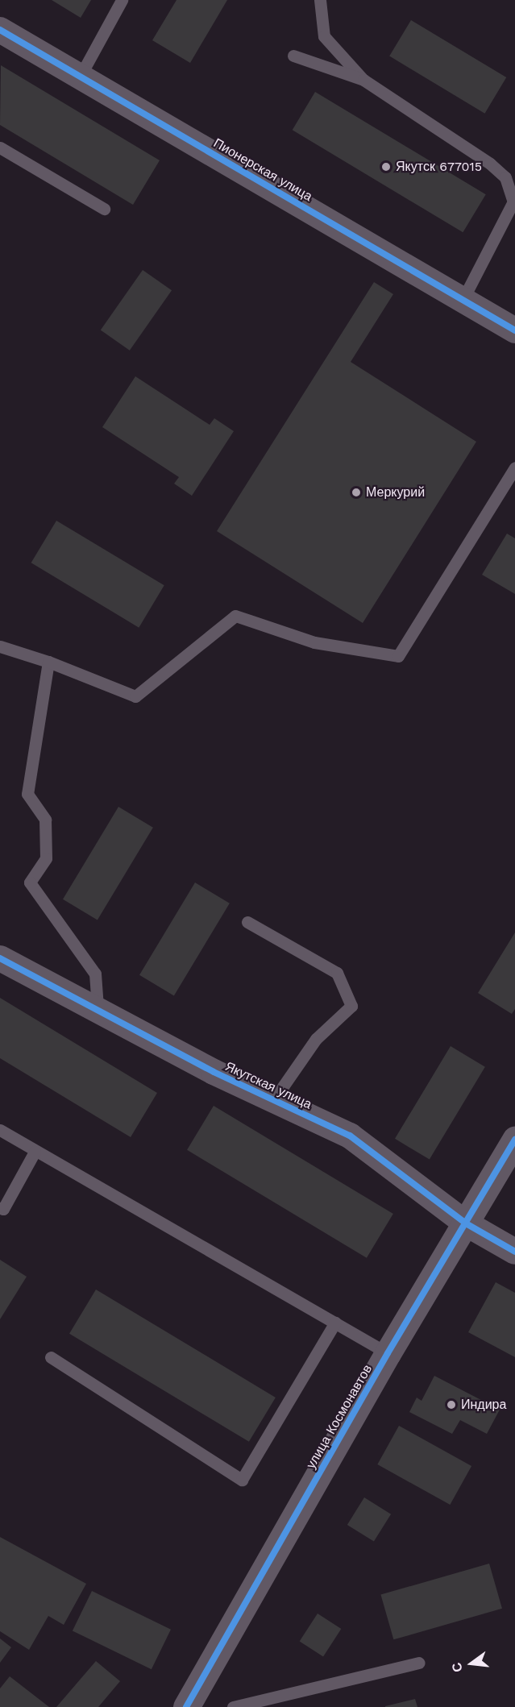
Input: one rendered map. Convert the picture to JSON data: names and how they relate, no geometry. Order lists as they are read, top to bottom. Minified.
{"streets":{"street":["Пионерская улица","Якутская улица","улица Космонавтов"]},"crossings":[["Якутская улица","улица Космонавтов"]],"places":["Якутск 677015","Меркурий","Индира"],"north":"left"}
